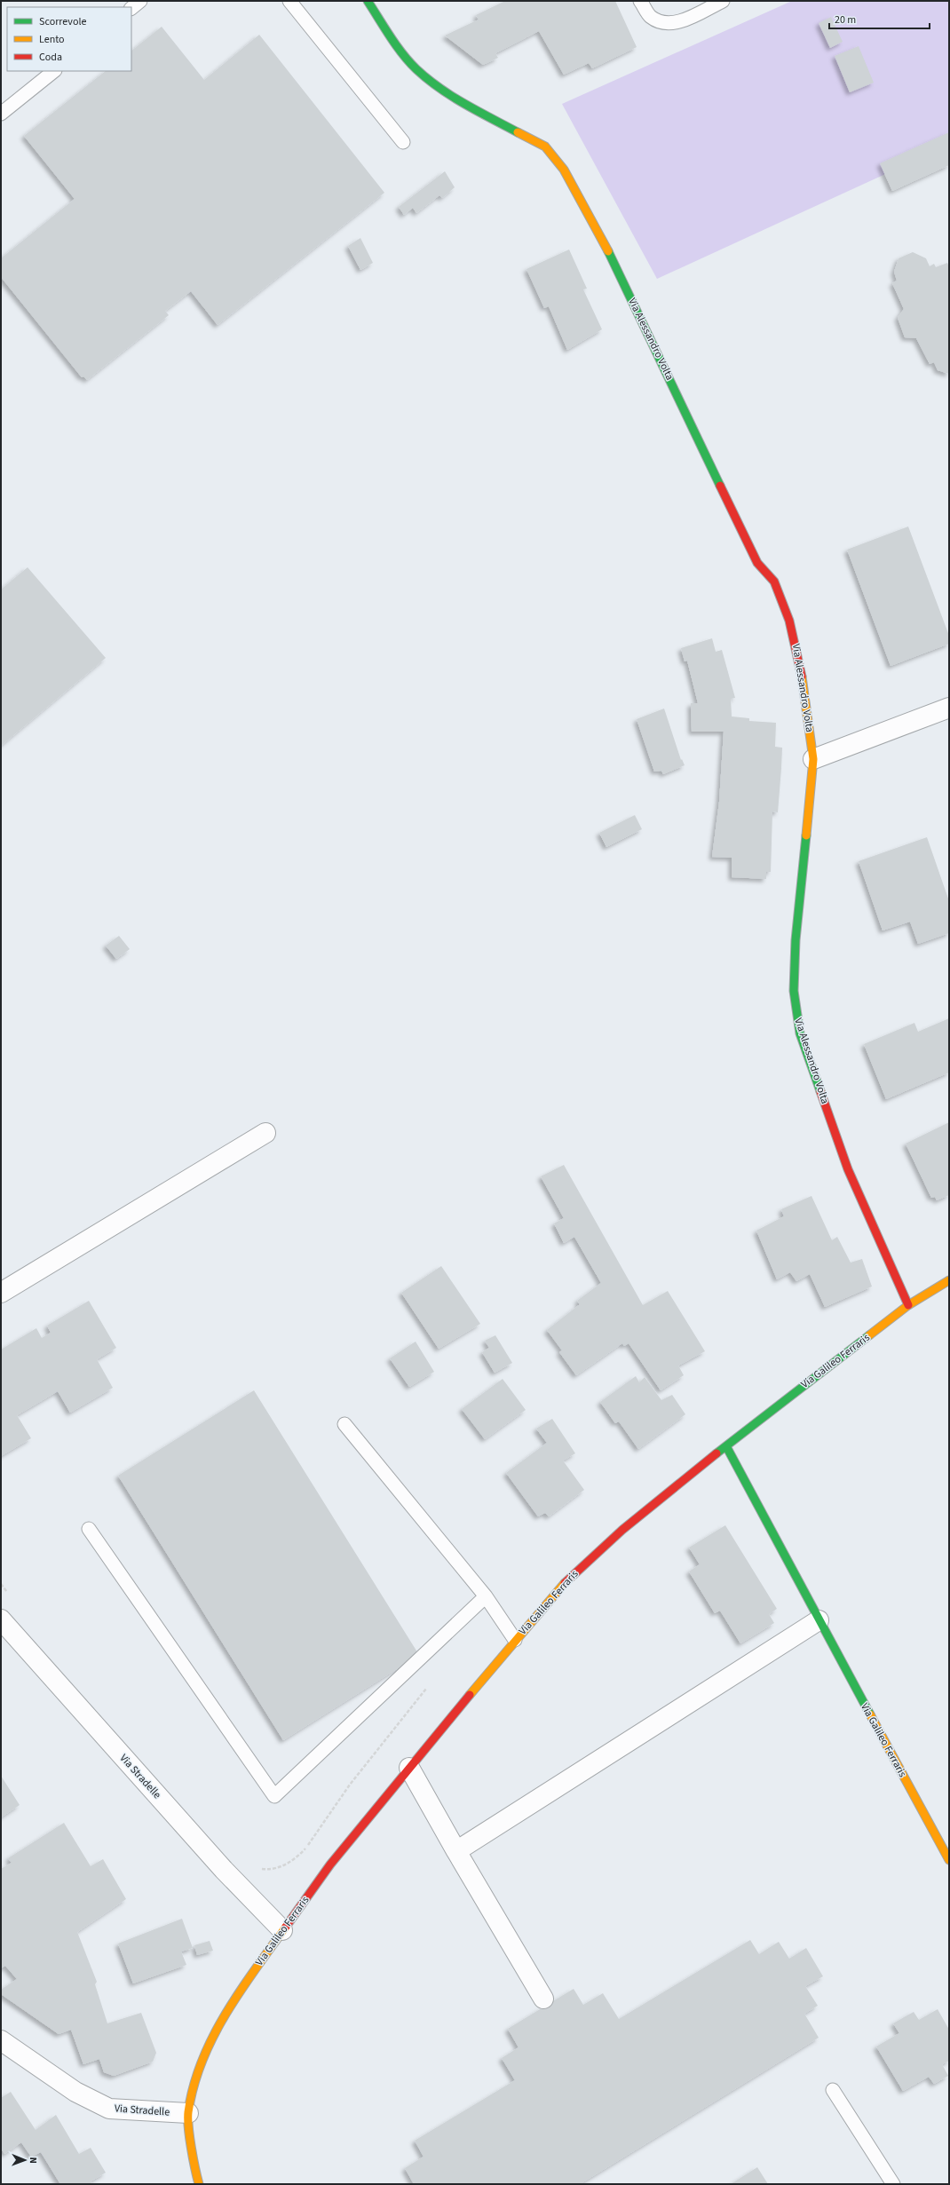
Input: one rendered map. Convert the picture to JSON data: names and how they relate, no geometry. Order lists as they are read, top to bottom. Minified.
{"streets":{"street":["Via Alessandro Volta","Via Galileo Ferraris","Via Stradelle"]},"crossings":[["Via Alessandro Volta","Via Galileo Ferraris"],["Via Galileo Ferraris","Via Stradelle"]],"legend":["Scorrevole","Lento","Coda"],"scale_bar":"20 m","north":"right"}
